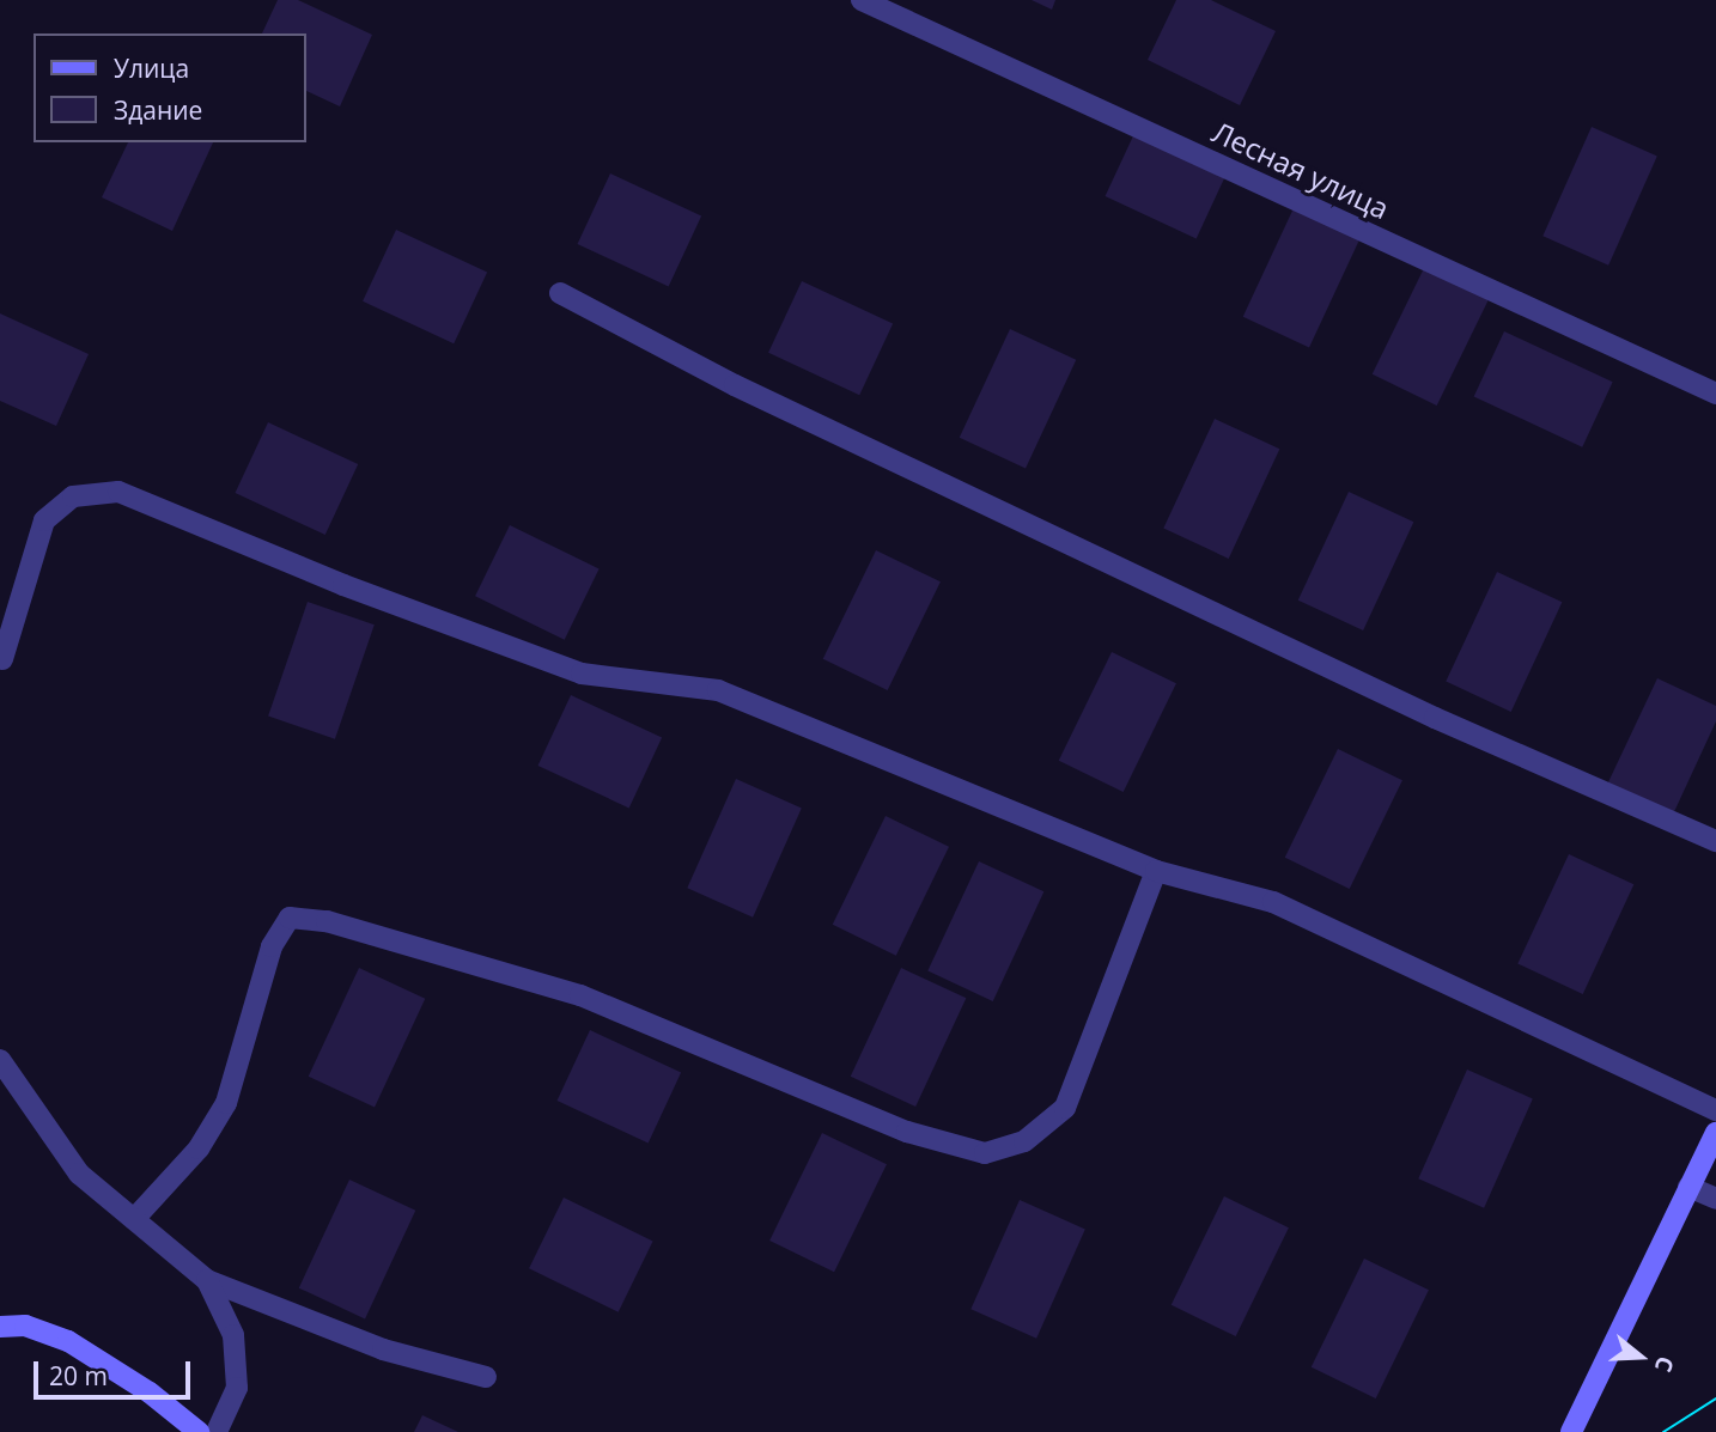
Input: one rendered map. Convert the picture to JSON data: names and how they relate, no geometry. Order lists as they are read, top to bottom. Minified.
{"streets":{"street":["Лесная улица"]},"legend":["Улица","Здание"],"scale_bar":"20 m","north":"right"}
